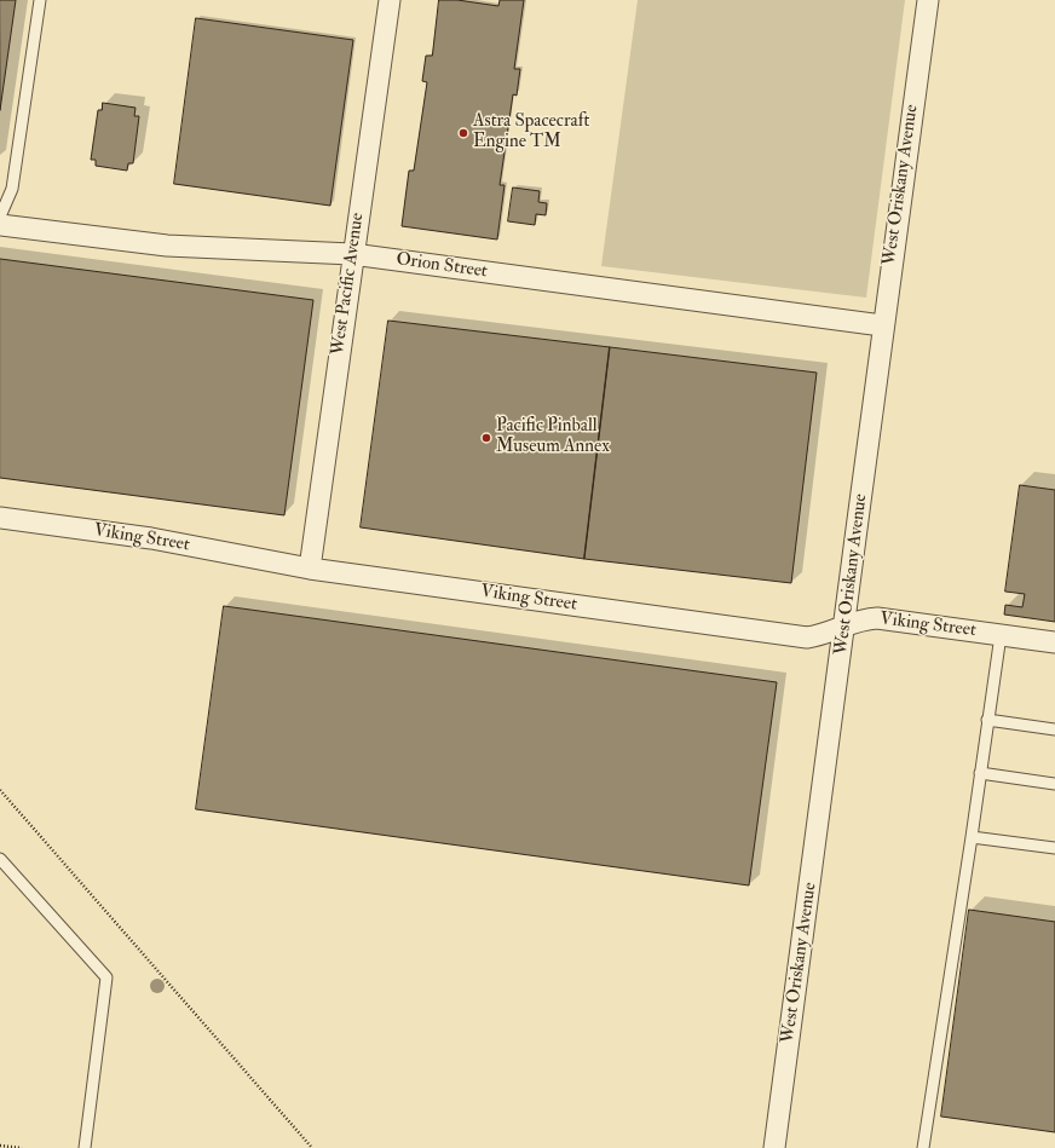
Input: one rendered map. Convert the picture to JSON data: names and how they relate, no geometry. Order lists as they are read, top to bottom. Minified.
{"streets":{"street":["West Oriskany Avenue","Orion Street","West Pacific Avenue","Viking Street"]},"crossings":[["West Oriskany Avenue","Orion Street"],["West Oriskany Avenue","Viking Street"],["Orion Street","West Pacific Avenue"],["West Pacific Avenue","Viking Street"]],"places":["Astra Spacecraft Engine TM","Pacific Pinball Museum Annex"]}
